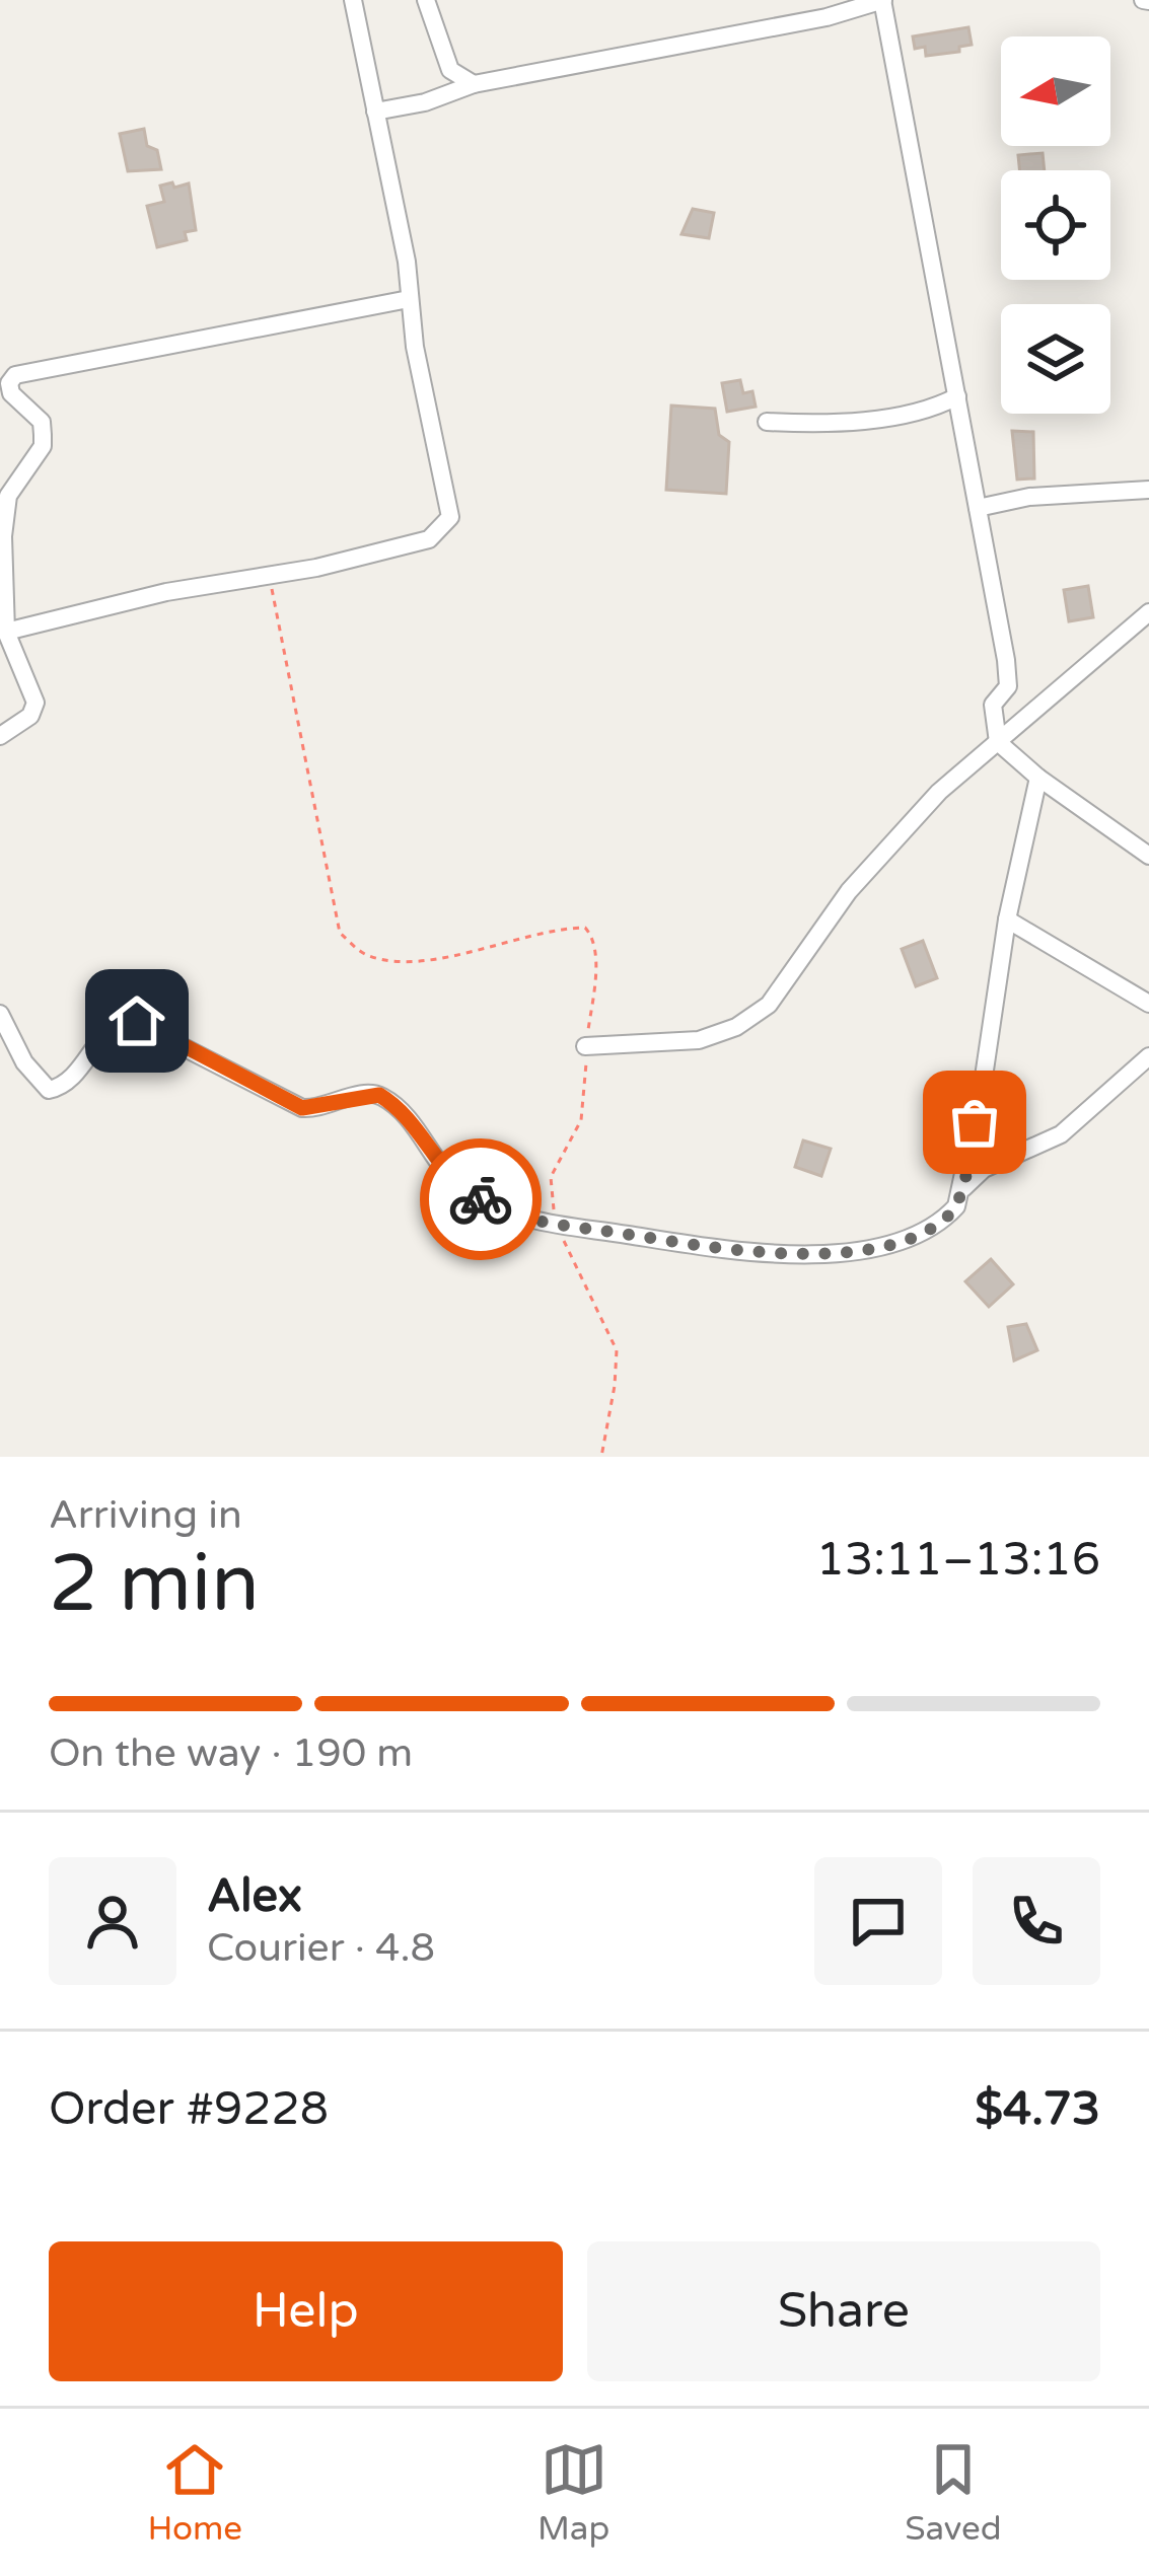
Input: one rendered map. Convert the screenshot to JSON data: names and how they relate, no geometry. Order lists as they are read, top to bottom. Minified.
{"north":"left","page":{"heading":["2 min","Arriving in","13:11–13:16"],"panel":["Alex","Courier · 4.8","Order #9228","$4.73"],"bar":"On the way · 190 m","buttons":["Help","Share"],"tabs":["Home","Map","Saved"]}}
